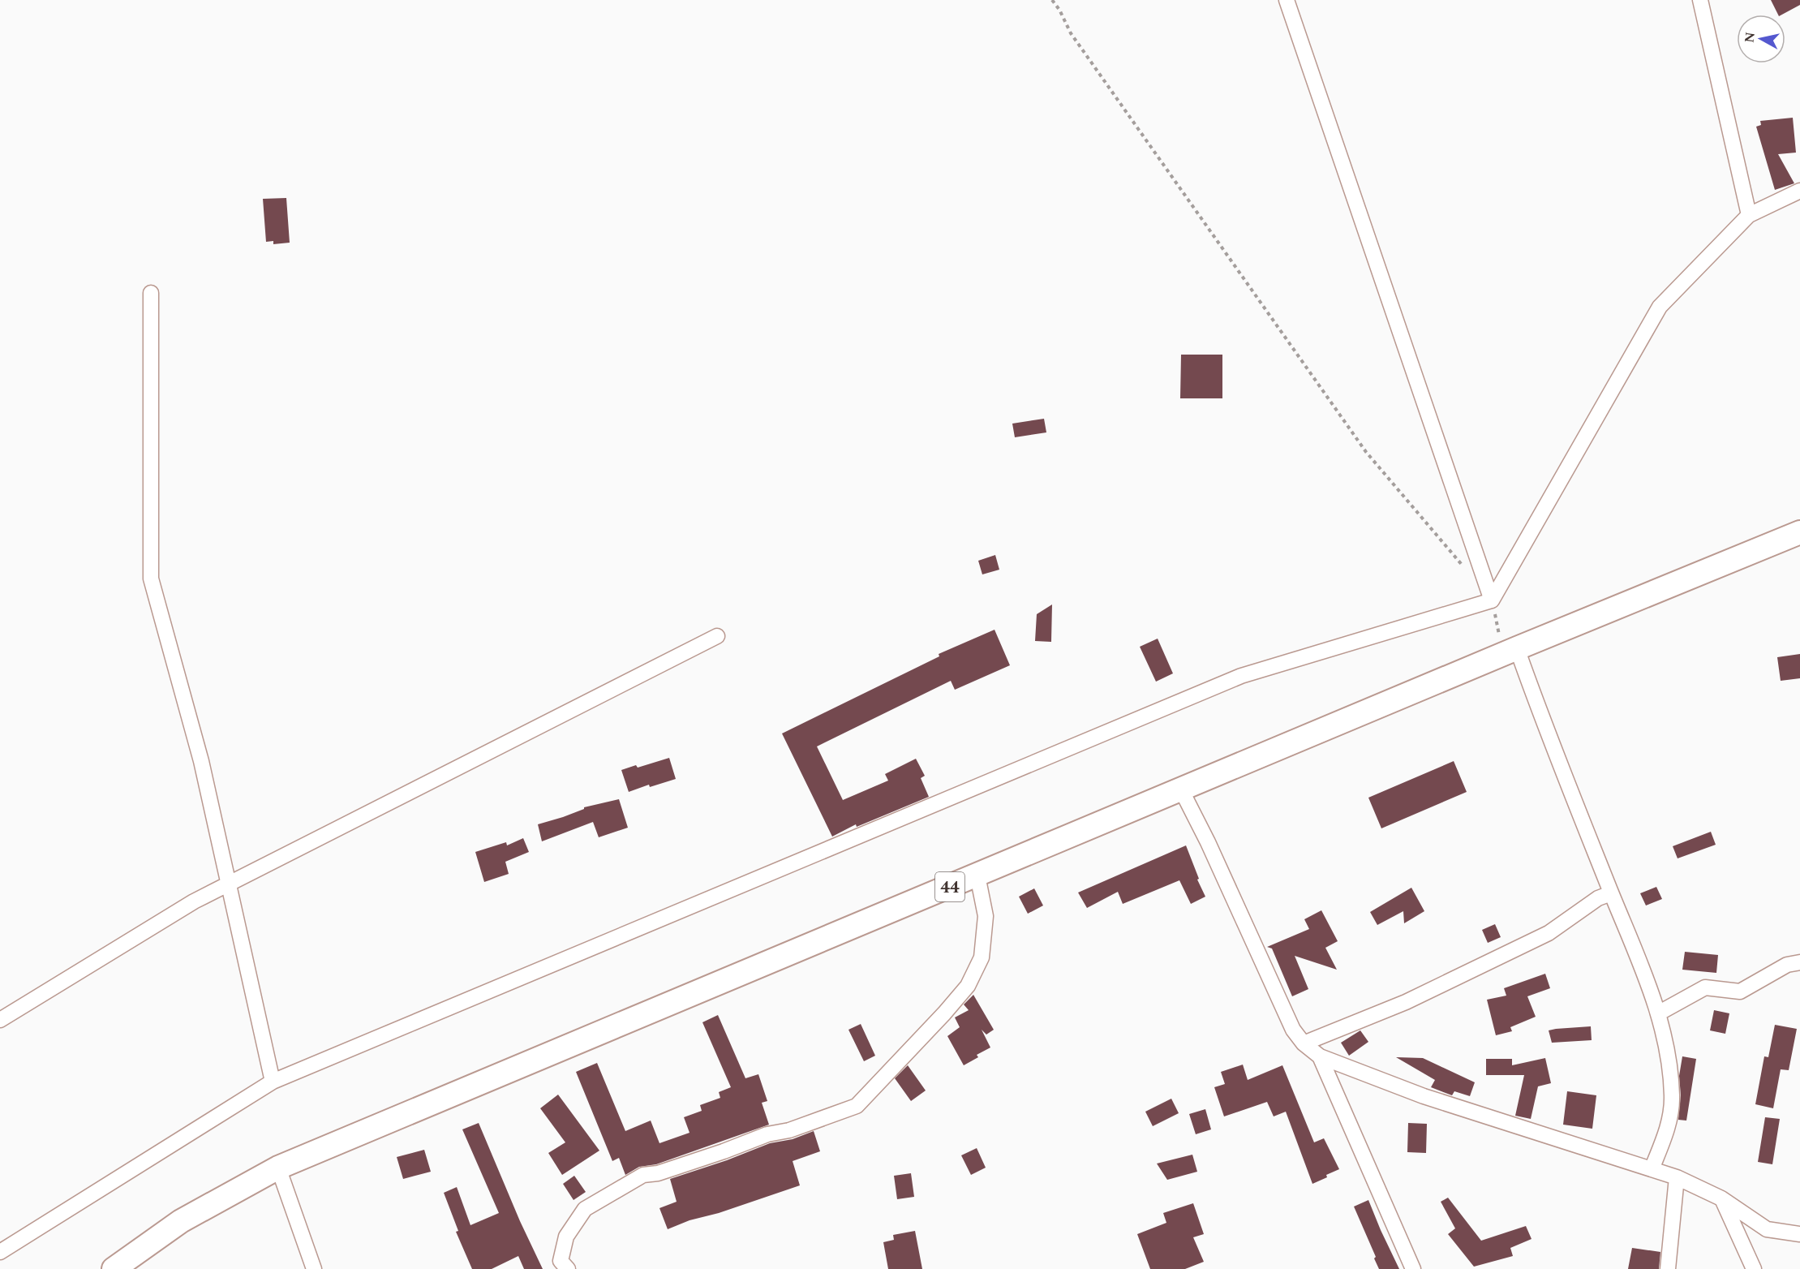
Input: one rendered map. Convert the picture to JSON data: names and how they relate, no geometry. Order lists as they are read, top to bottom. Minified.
{"streets":{"main road":["44"]},"north":"left"}
